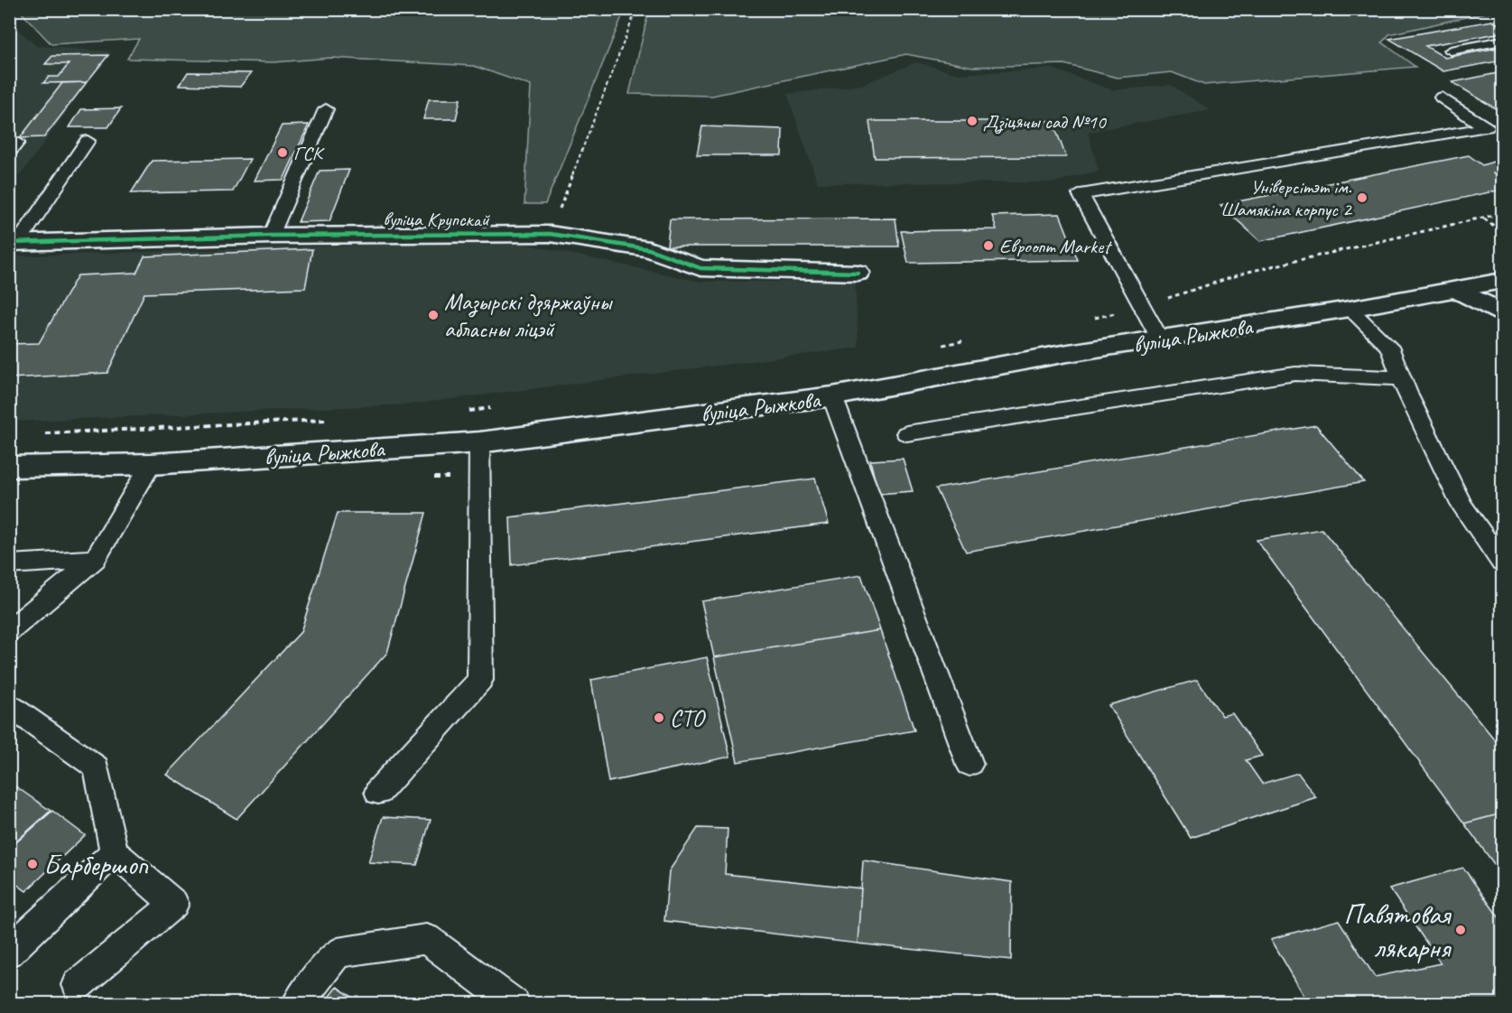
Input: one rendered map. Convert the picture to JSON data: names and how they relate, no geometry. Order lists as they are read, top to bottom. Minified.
{"streets":{"main road":["вуліца Крупскай","вуліца Рыжкова"]},"places":["Дзіцячы сад №10","ГСК","Універсітэт ім. Шамякіна корпус 2","Евроопт Market","Мазырскі дзяржаўны абласны ліцэй","СТО","Барбершоп","Павятовая лякарня"]}
